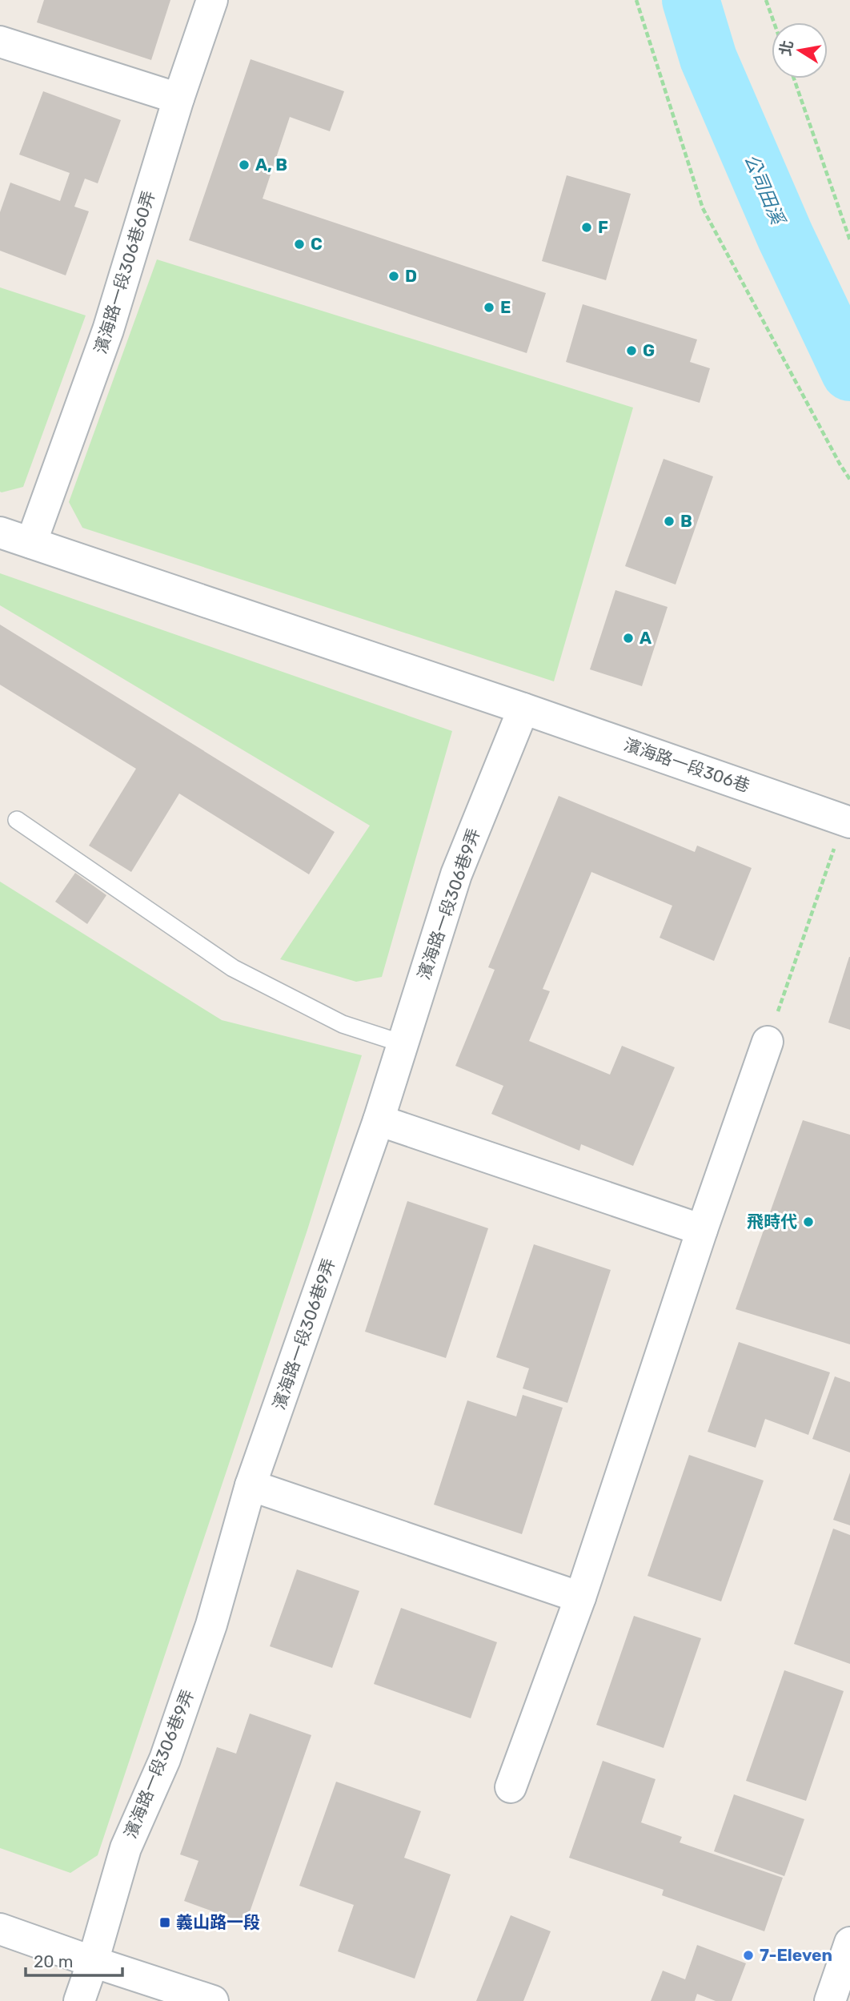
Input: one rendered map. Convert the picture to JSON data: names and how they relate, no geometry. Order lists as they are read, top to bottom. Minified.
{"streets":{"street":["濱海路一段306巷60弄","濱海路一段306巷","濱海路一段306巷9弄"]},"crossings":[["濱海路一段306巷60弄","濱海路一段306巷"],["濱海路一段306巷","濱海路一段306巷9弄"]],"water":["公司田溪"],"places":{"other":["A, B","F","C","D","E","G","B","A","飛時代","7-Eleven"],"transit":["義山路一段"]},"scale_bar":"20 m","north":"left"}
